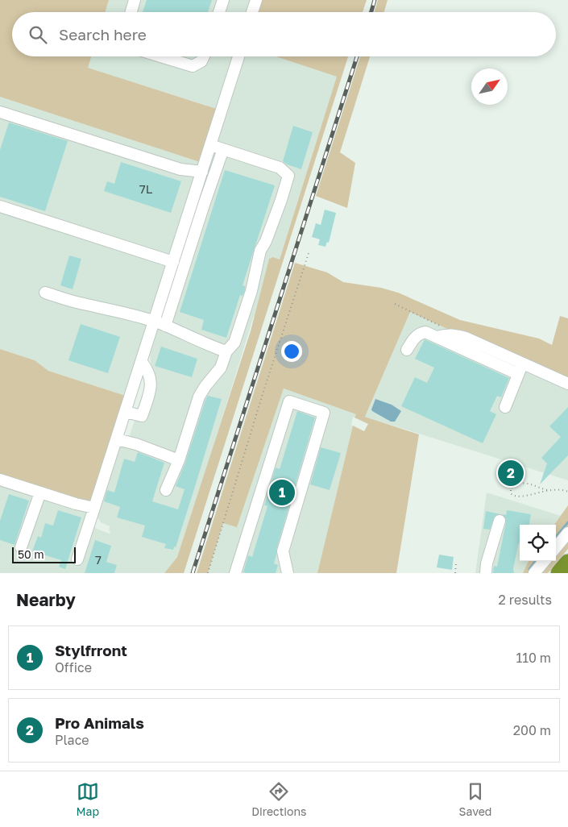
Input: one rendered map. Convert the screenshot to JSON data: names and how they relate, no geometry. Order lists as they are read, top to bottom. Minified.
{"house_numbers":["7L","7"],"scale_bar":"50 m","north":"top right","page":{"search":"Search here","pins":["2","1"],"scale":"50 m","heading":["Nearby","2 results"],"list":[{"mark":"1","name":"Stylfrront","note":"Office","value":"110 m"},{"mark":"2","name":"Pro Animals","note":"Place","value":"200 m"}],"nav":["Map","Directions","Saved"]}}
